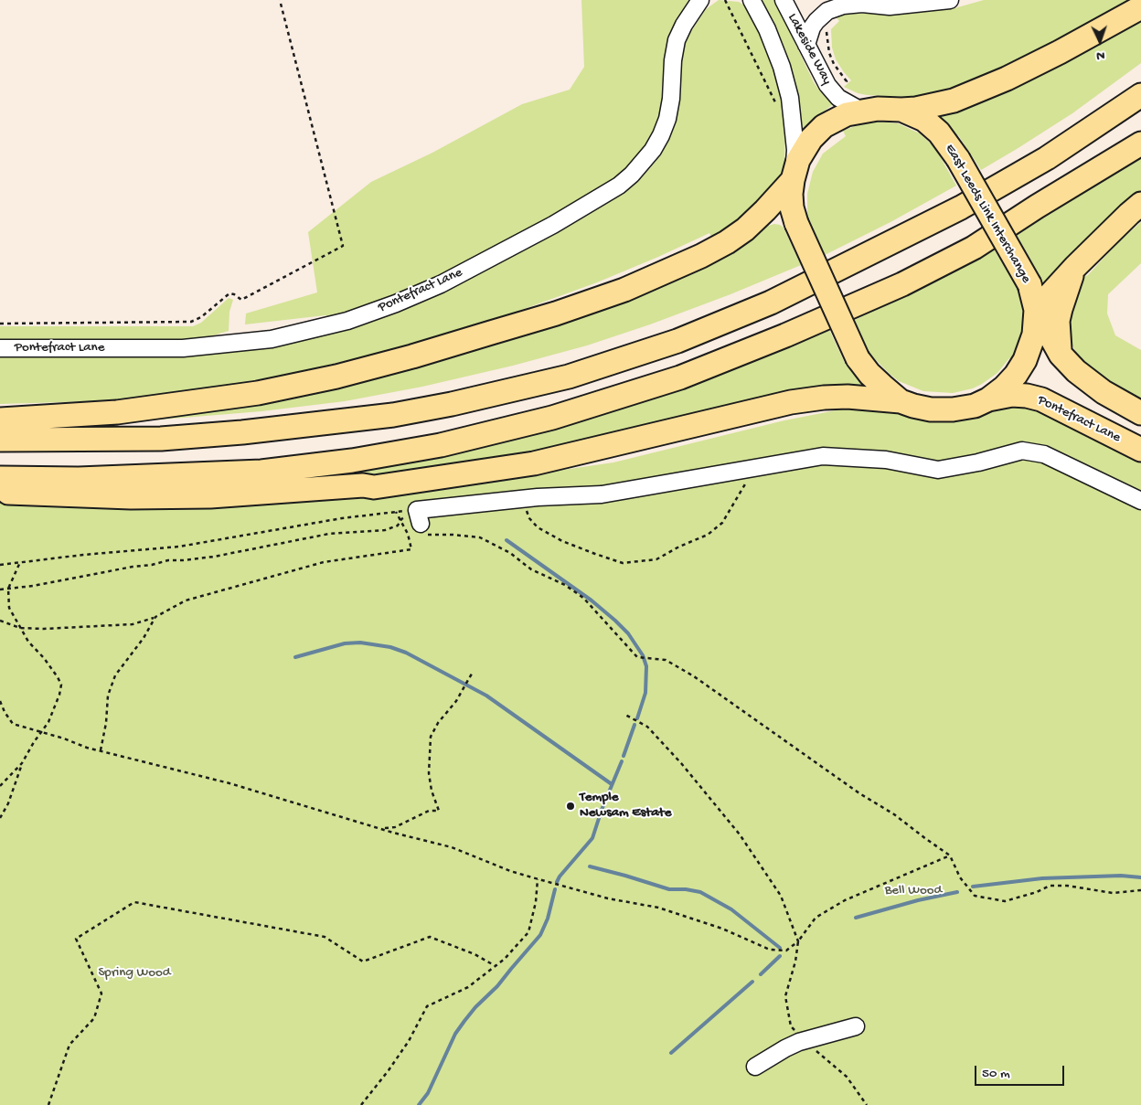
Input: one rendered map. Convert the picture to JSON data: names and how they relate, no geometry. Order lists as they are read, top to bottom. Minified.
{"streets":{"highway":["East Leeds Link Interchange","Pontefract Lane"],"street":["Lakeside Way"]},"crossings":[["Lakeside Way","East Leeds Link Interchange"],["East Leeds Link Interchange","Pontefract Lane"]],"parks":["Bell Wood","Spring Wood"],"places":["Temple Newsam Estate"],"scale_bar":"50 m","north":"bottom"}
